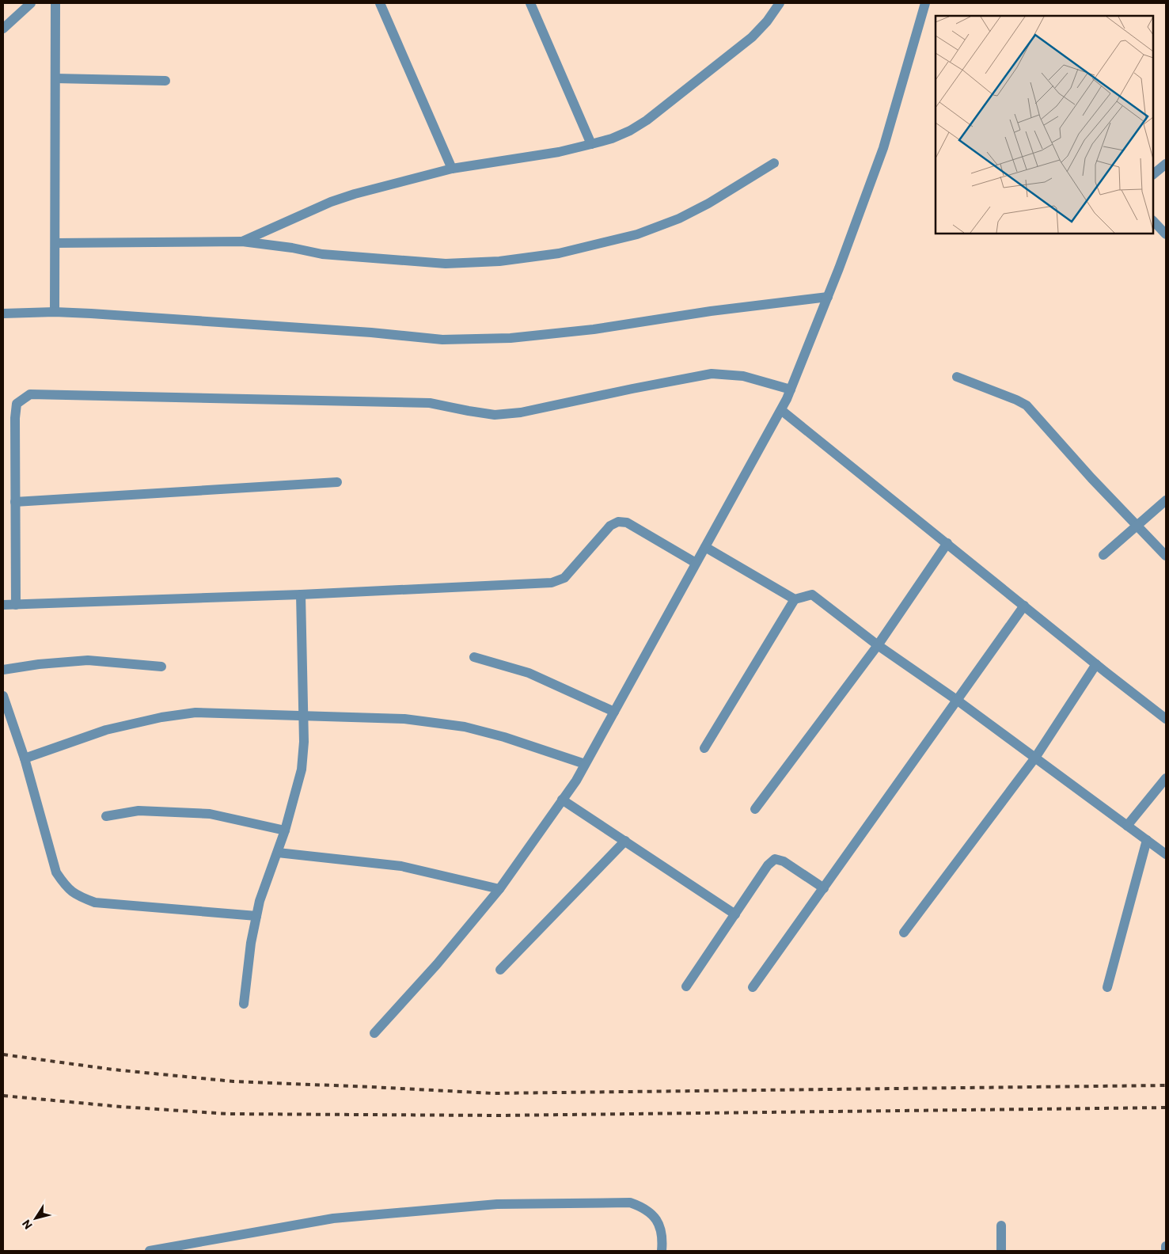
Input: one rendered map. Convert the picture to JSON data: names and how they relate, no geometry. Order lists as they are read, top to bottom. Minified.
{"north":"bottom left"}
